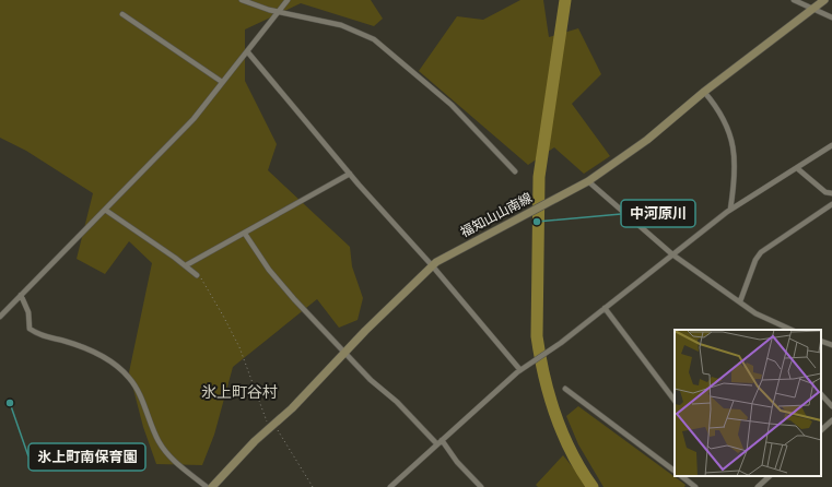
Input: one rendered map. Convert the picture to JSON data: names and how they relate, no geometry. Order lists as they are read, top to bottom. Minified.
{"streets":{"main road":["福知山山南線"]},"districts":["氷上町谷村"],"places":["中河原川","氷上町南保育園"]}
